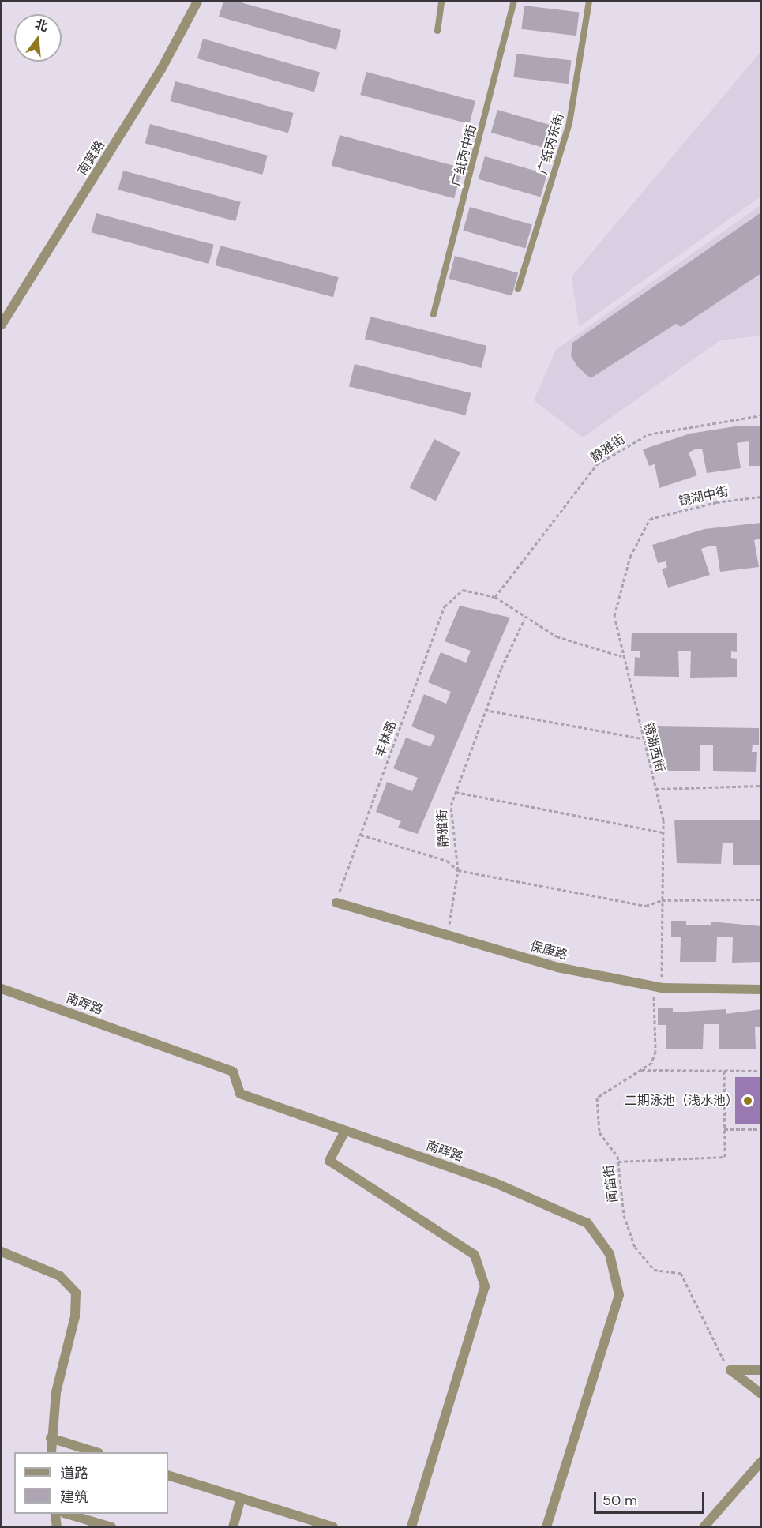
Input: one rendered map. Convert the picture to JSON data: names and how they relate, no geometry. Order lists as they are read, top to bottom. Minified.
{"streets":{"street":["南箕路","保康路","南晖路"],"lane":["广纸丙东街","广纸丙中街"],"path":["静雅街","镜湖中街","丰林路","镜湖西街","闻笛街"]},"crossings":[["静雅街","丰林路"],["静雅街","保康路"],["镜湖中街","镜湖西街"],["丰林路","保康路"],["镜湖西街","保康路"],["镜湖西街","闻笛街"],["保康路","闻笛街"]],"places":["二期泳池（浅水池）"],"legend":["道路","建筑"],"scale_bar":"50 m","north":"top"}
